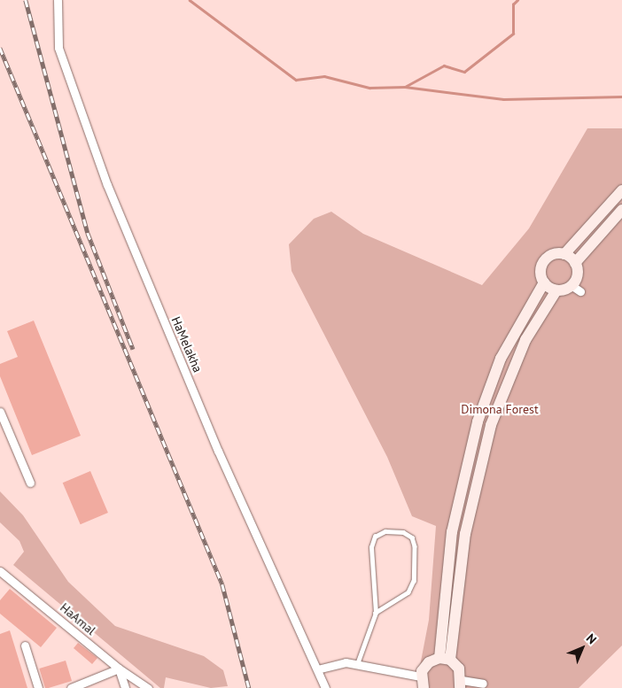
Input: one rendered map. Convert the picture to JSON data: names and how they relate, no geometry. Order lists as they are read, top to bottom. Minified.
{"streets":{"street":["HaMelakha","HaAmal"]},"parks":["Dimona Forest"],"north":"top right"}
